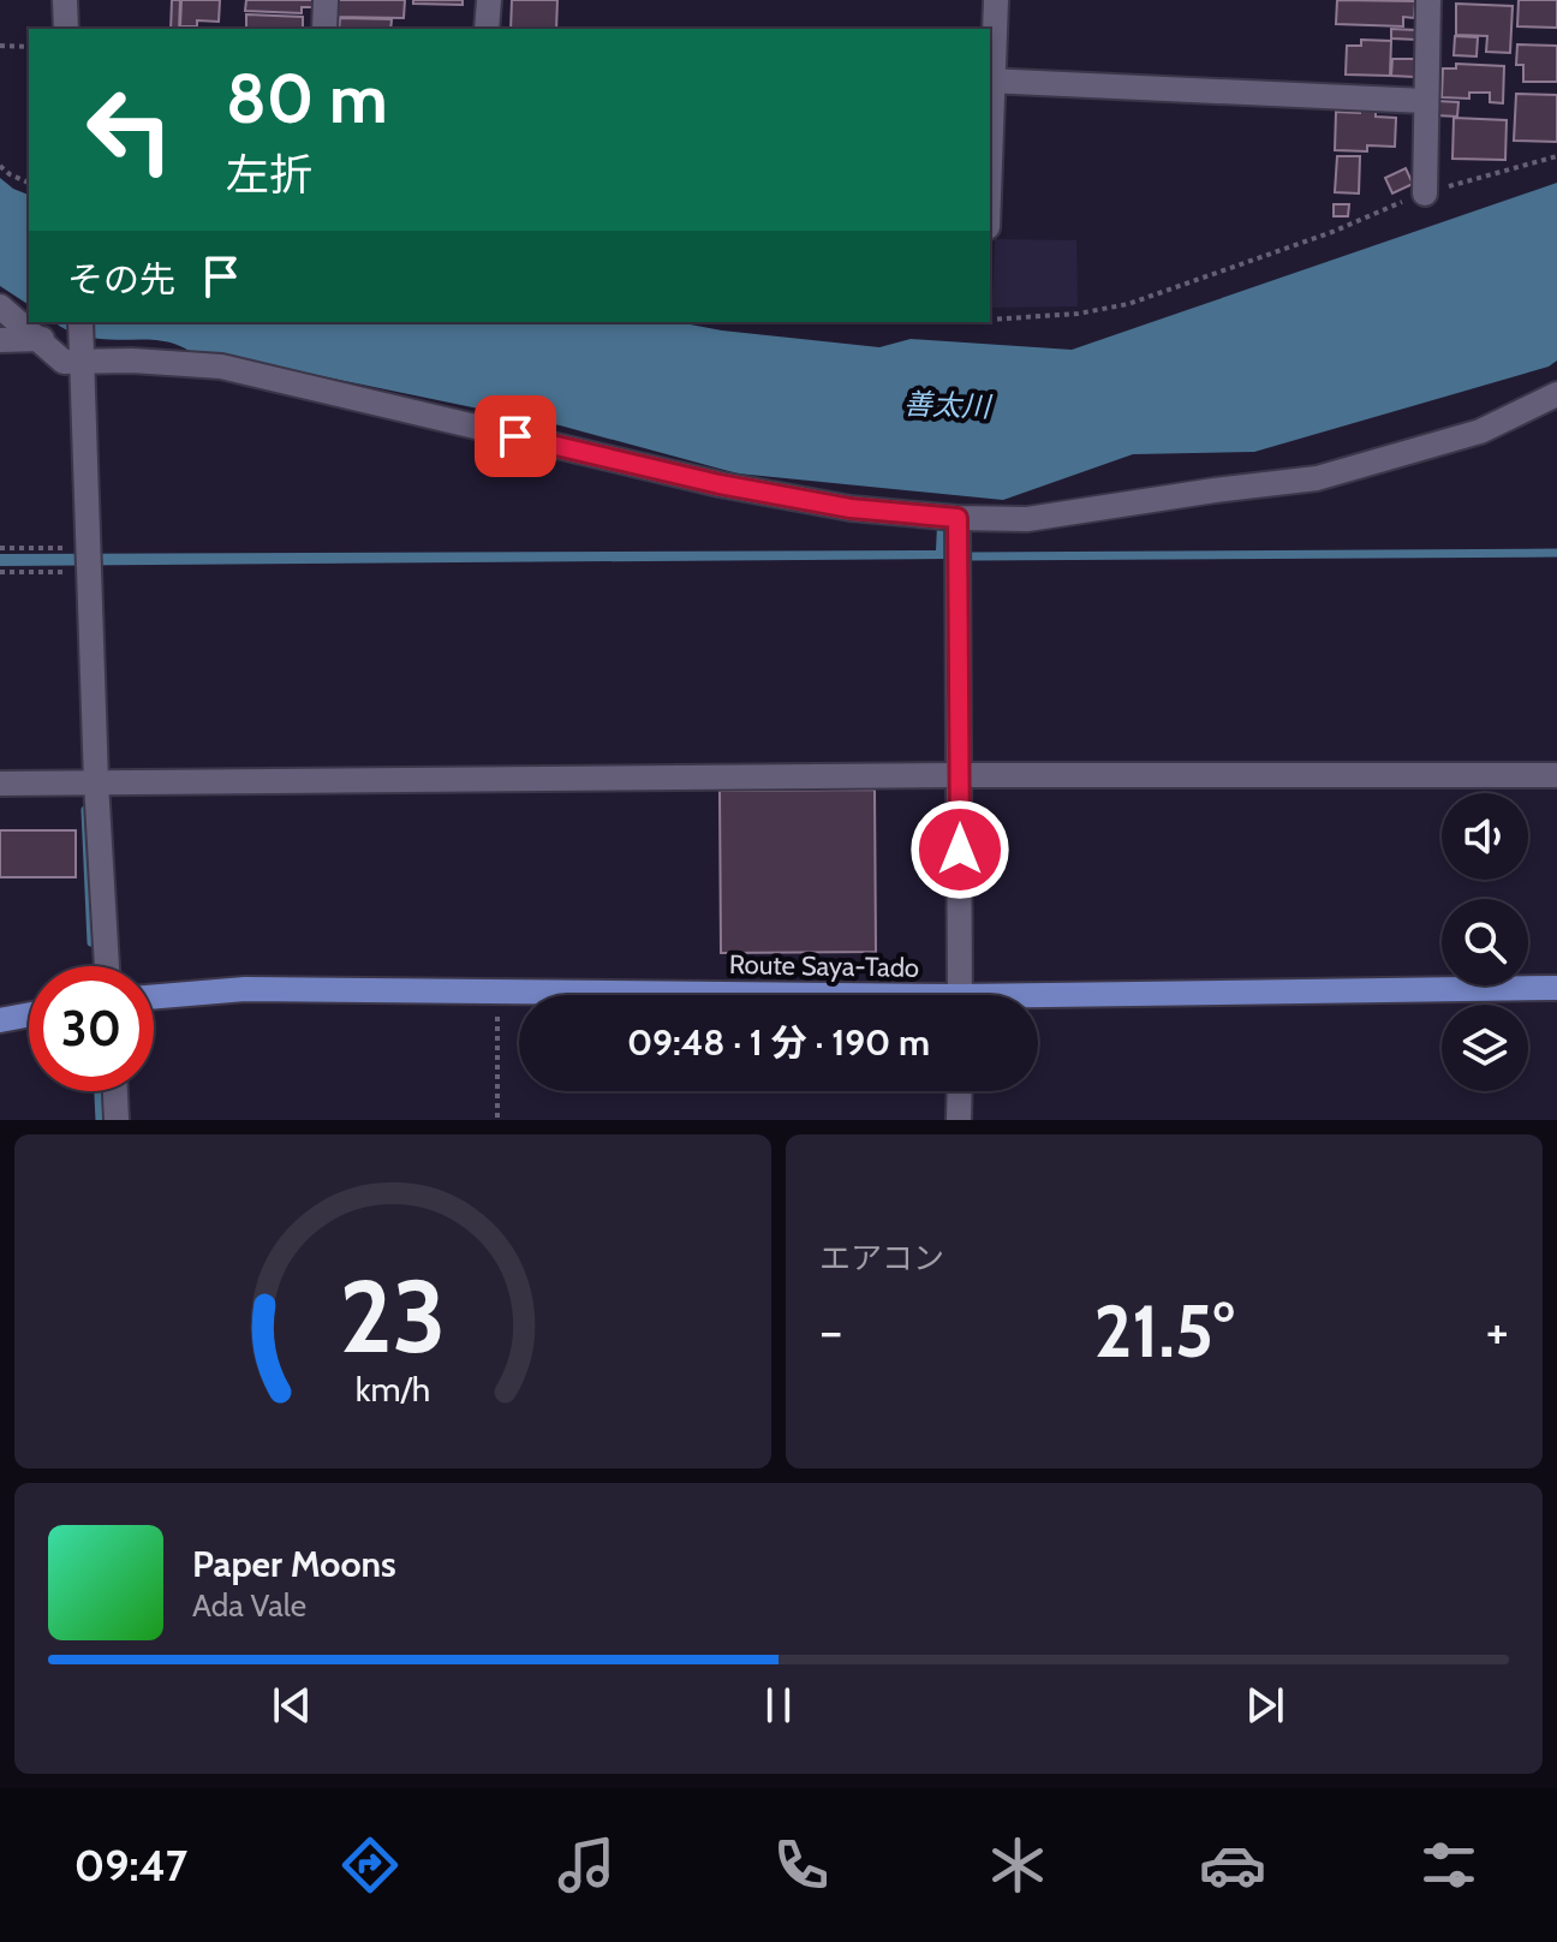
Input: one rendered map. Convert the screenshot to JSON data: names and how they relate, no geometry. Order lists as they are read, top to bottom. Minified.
{"streets":{"main road":["Route Saya-Tado"]},"water":["善太川"],"page":{"turn":["80 m","左折"],"then":"その先","limit":"30","trip":"09:48 · 1 分 · 190 m","tile":"エアコン","heat":["−","21.5°","+"],"song":["Paper Moons","Ada Vale"],"tabs":"09:47","gauge":["23","km/h"]}}
